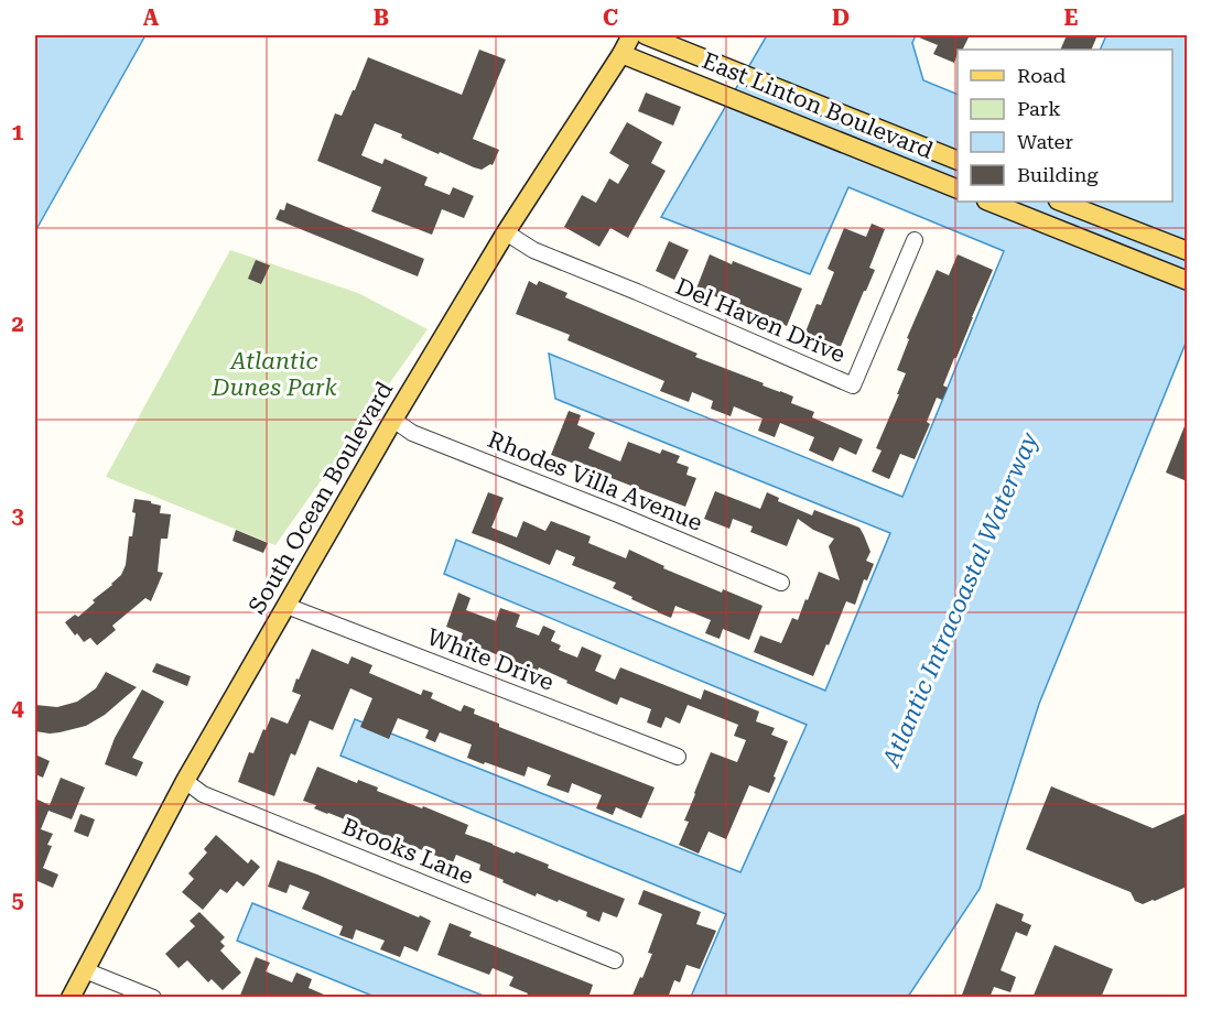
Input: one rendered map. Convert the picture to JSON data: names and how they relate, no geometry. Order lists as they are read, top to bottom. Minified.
{"streets":{"main road":["East Linton Boulevard","South Ocean Boulevard"],"street":["Del Haven Drive","Rhodes Villa Avenue","White Drive","Brooks Lane"]},"crossings":[["East Linton Boulevard","South Ocean Boulevard"],["Del Haven Drive","South Ocean Boulevard"],["Rhodes Villa Avenue","South Ocean Boulevard"],["South Ocean Boulevard","White Drive"],["South Ocean Boulevard","Brooks Lane"]],"water":["Atlantic Intracoastal Waterway"],"parks":["Atlantic Dunes Park"],"legend":["Road","Park","Water","Building"],"grid":{"columns":["A","B","C","D","E"],"rows":["1","2","3","4","5"]}}
